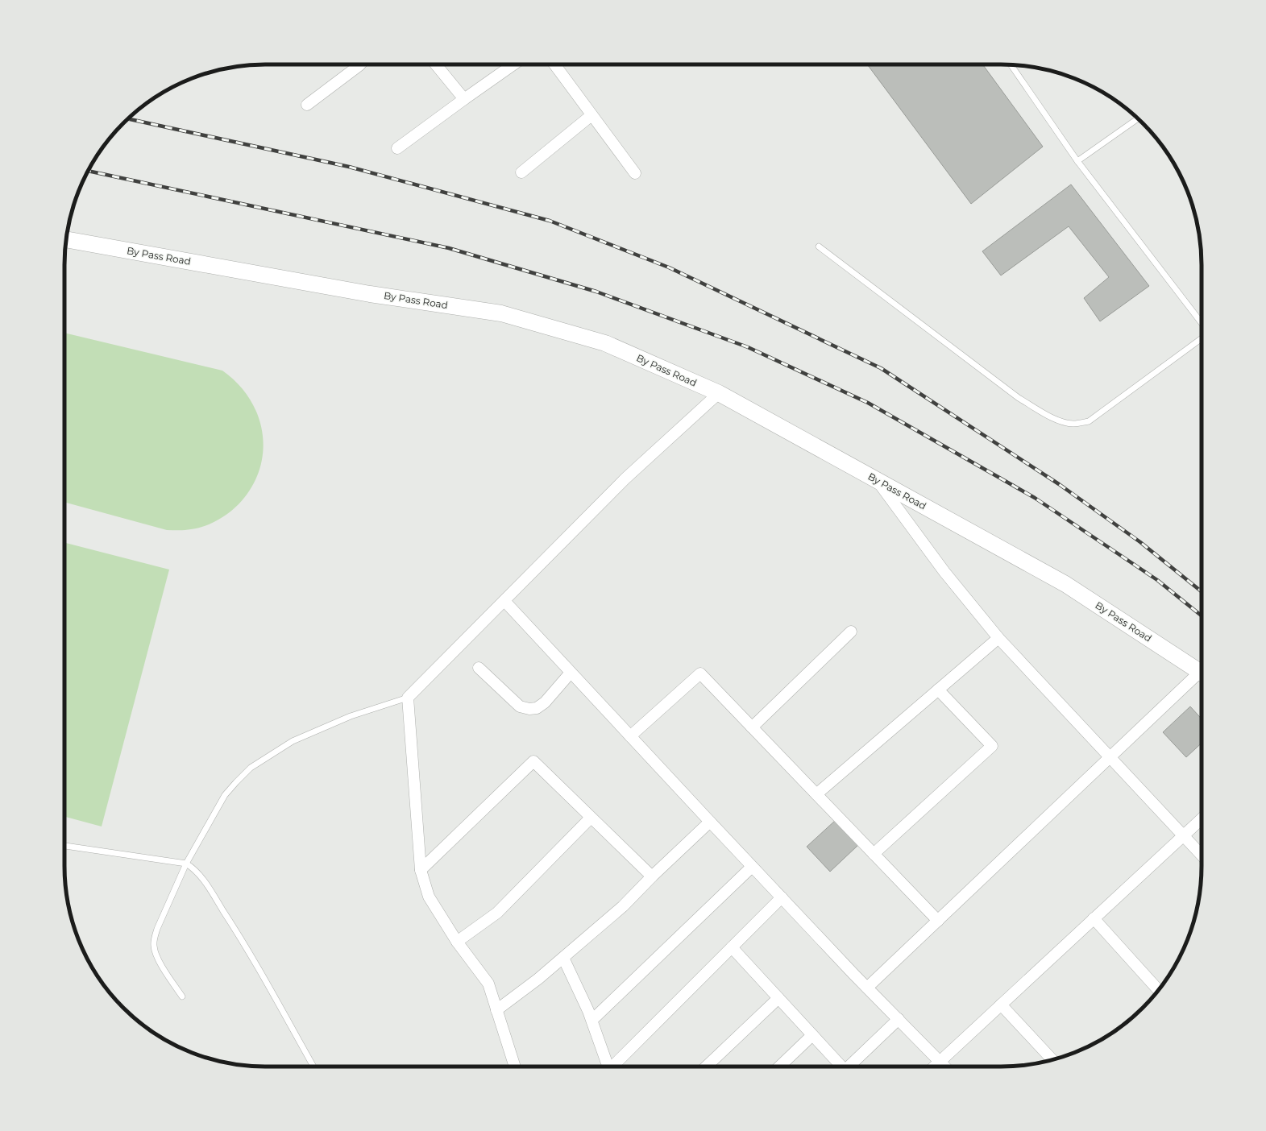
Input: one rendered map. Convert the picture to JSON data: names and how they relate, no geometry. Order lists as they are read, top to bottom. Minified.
{"streets":{"street":["By Pass Road"]}}
